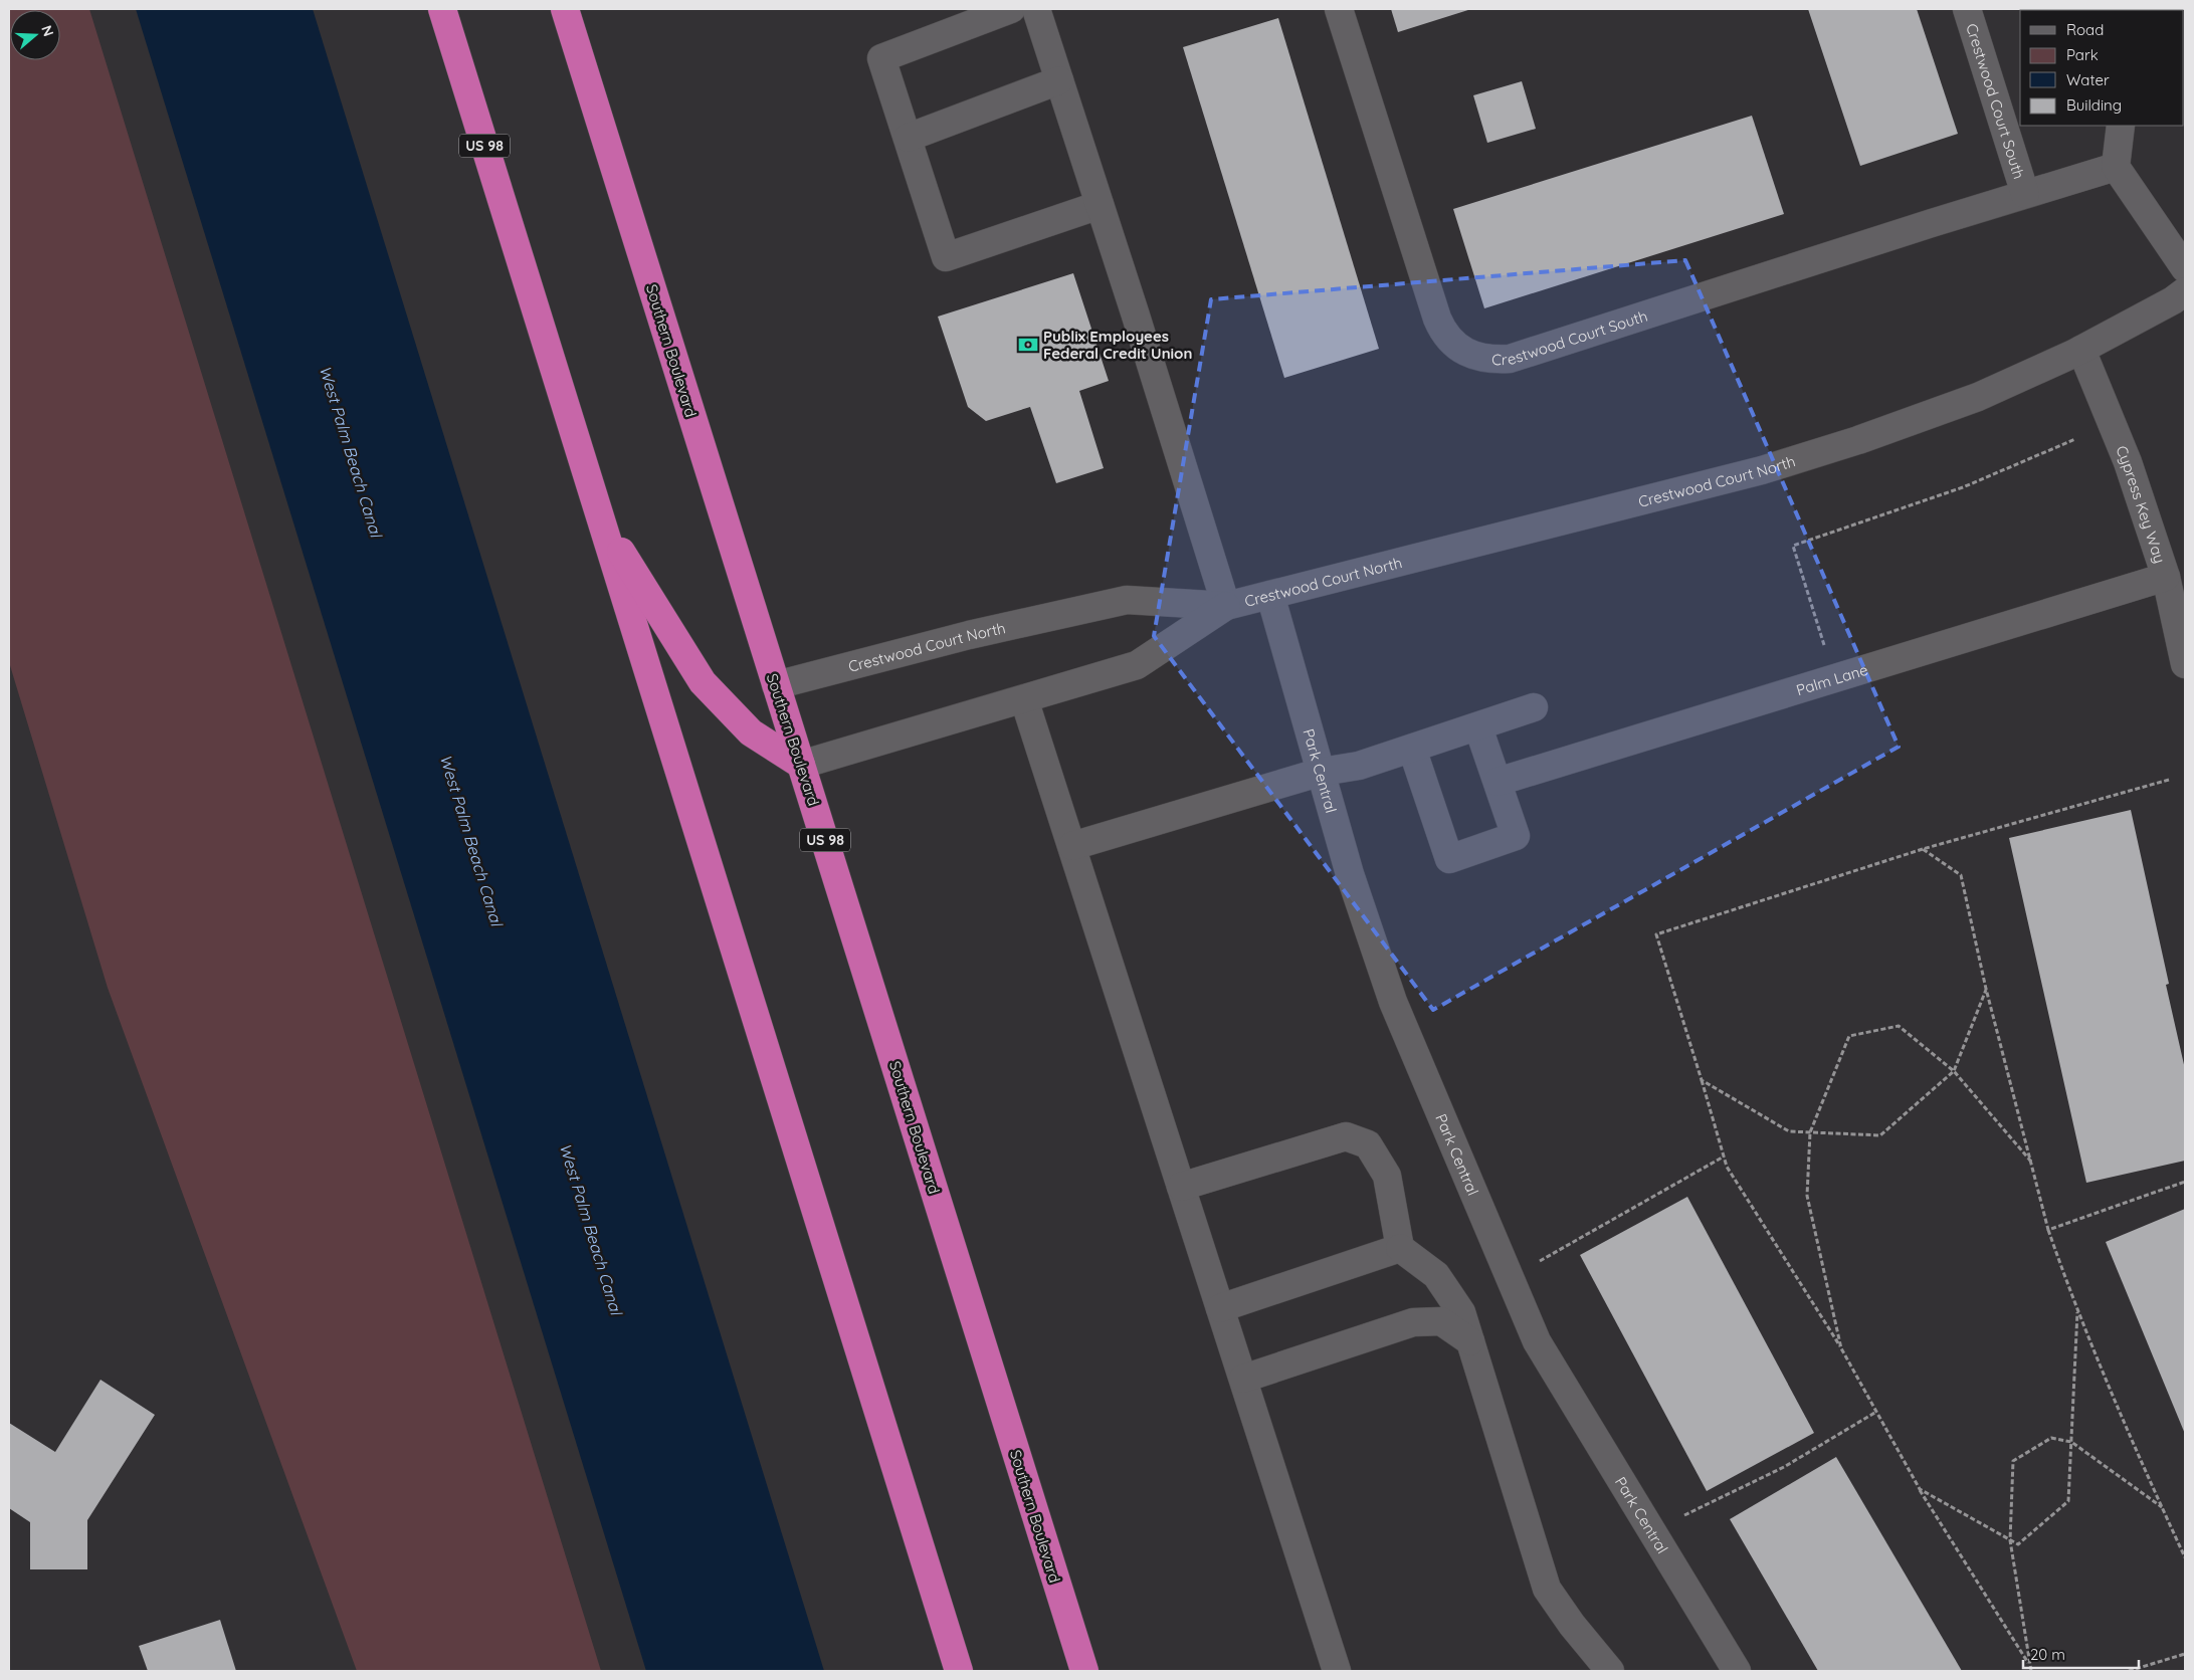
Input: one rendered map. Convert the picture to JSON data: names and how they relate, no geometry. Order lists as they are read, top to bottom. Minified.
{"streets":{"highway":["US 98","Southern Boulevard"],"street":["Crestwood Court South","Crestwood Court North","Cypress Key Way","Palm Lane","Park Central"]},"crossings":[["Southern Boulevard","Crestwood Court North"],["Crestwood Court North","Cypress Key Way"],["Crestwood Court North","Park Central"],["Cypress Key Way","Palm Lane"]],"water":["West Palm Beach Canal"],"places":{"bank":["Publix Employees Federal Credit Union"]},"legend":["Road","Park","Water","Building"],"scale_bar":"20 m","north":"right"}
